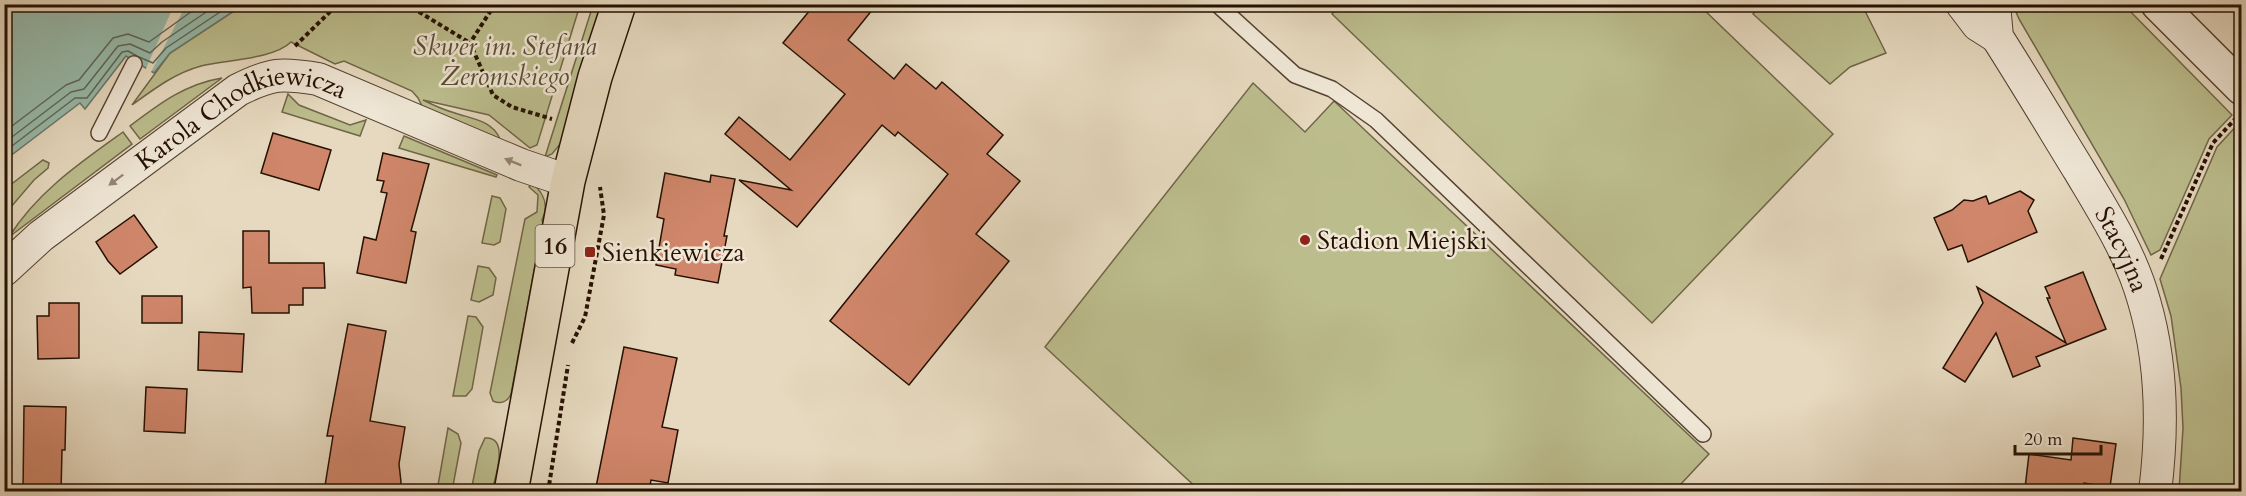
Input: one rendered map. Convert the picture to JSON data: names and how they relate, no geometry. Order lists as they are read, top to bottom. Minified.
{"streets":{"main road":["16"],"street":["Karola Chodkiewicza","Stacyjna"]},"crossings":[["Karola Chodkiewicza","16"]],"one_way":["Karola Chodkiewicza"],"parks":["Skwer im. Stefana Żeromskiego"],"places":{"other":["Stadion Miejski"],"transit":["Sienkiewicza"]},"scale_bar":"20 m"}
